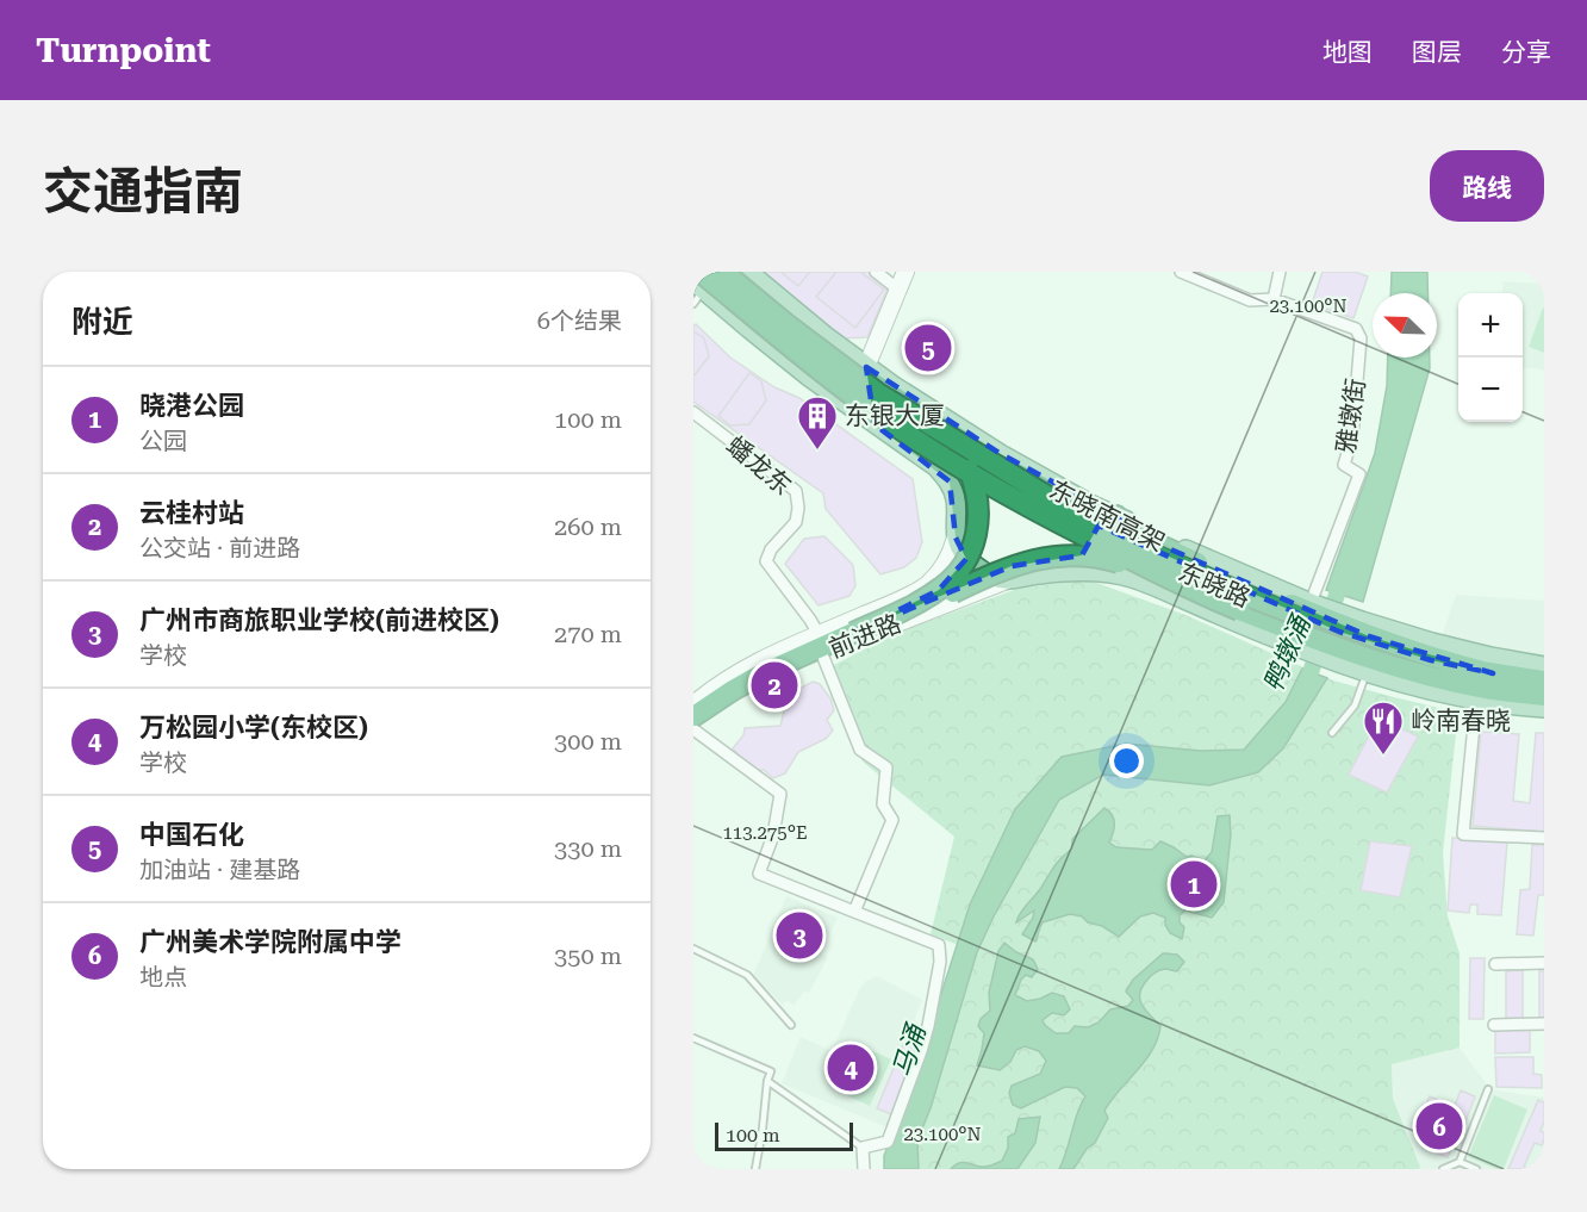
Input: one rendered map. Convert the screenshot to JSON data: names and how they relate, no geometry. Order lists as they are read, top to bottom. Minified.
{"streets":{"highway":["东晓南高架"],"main road":["东晓路","前进路"],"street":["雅墩街","蟠龙东"]},"crossings":[["雅墩街","东晓路"],["蟠龙东","前进路"],["东晓南高架","东晓路"],["东晓路","前进路"]],"water":["鸭墩涌","马涌"],"places":{"building":["东银大厦"],"restaurant":["岭南春晓"]},"scale_bar":"100 m","north":"top left","page":{"header":"Turnpoint","nav":["地图","图层","分享"],"title":"交通指南","buttons":"路线","heading":["附近","6个结果"],"map_buttons":["+","−"],"pins":["5","2","1","3","4","6"],"list":[{"mark":"1","name":"晓港公园","note":"公园","value":"100 m"},{"mark":"2","name":"云桂村站","note":"公交站 · 前进路","value":"260 m"},{"mark":"3","name":"广州市商旅职业学校(前进校区)","note":"学校","value":"270 m"},{"mark":"4","name":"万松园小学(东校区)","note":"学校","value":"300 m"},{"mark":"5","name":"中国石化","note":"加油站 · 建基路","value":"330 m"},{"mark":"6","name":"广州美术学院附属中学","note":"地点","value":"350 m"}],"scale":"100 m"},"coordinates":["23.100°N","113.275°E"]}
